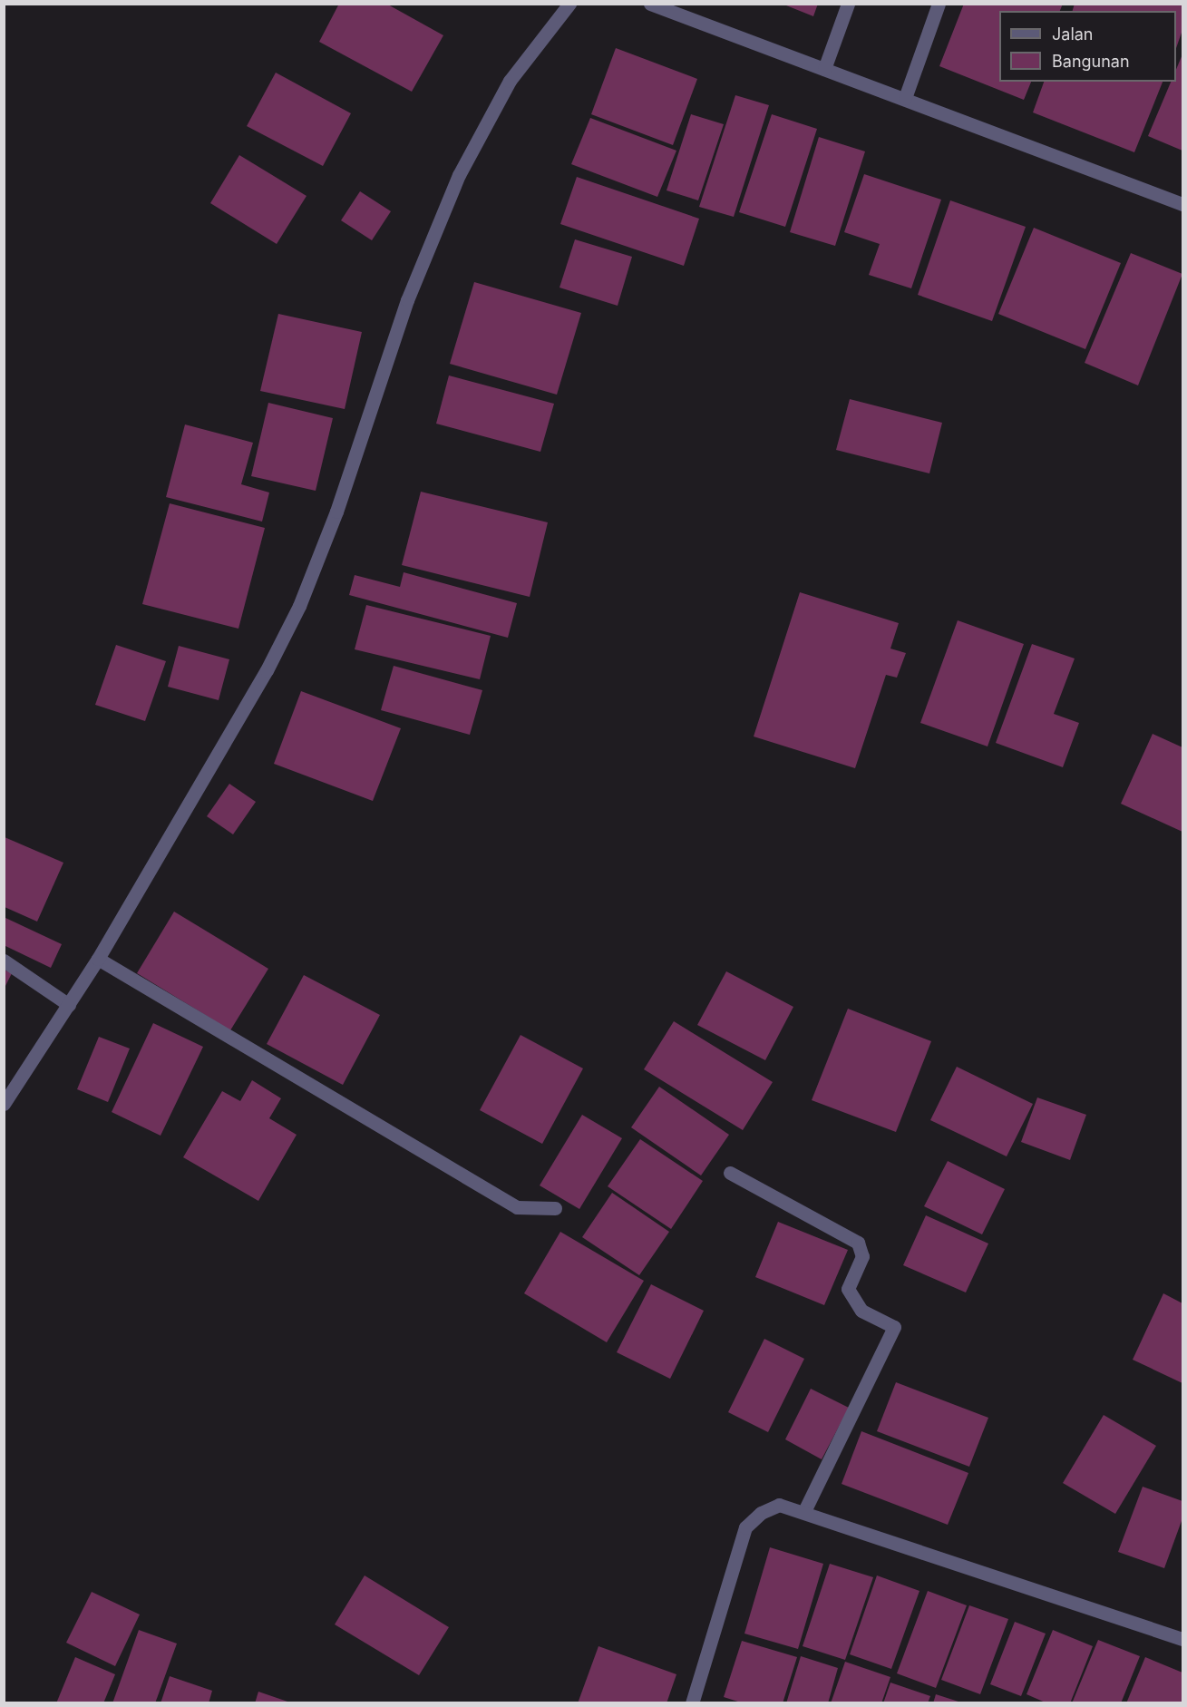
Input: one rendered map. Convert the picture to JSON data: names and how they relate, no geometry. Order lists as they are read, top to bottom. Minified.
{"legend":["Jalan","Bangunan"]}
